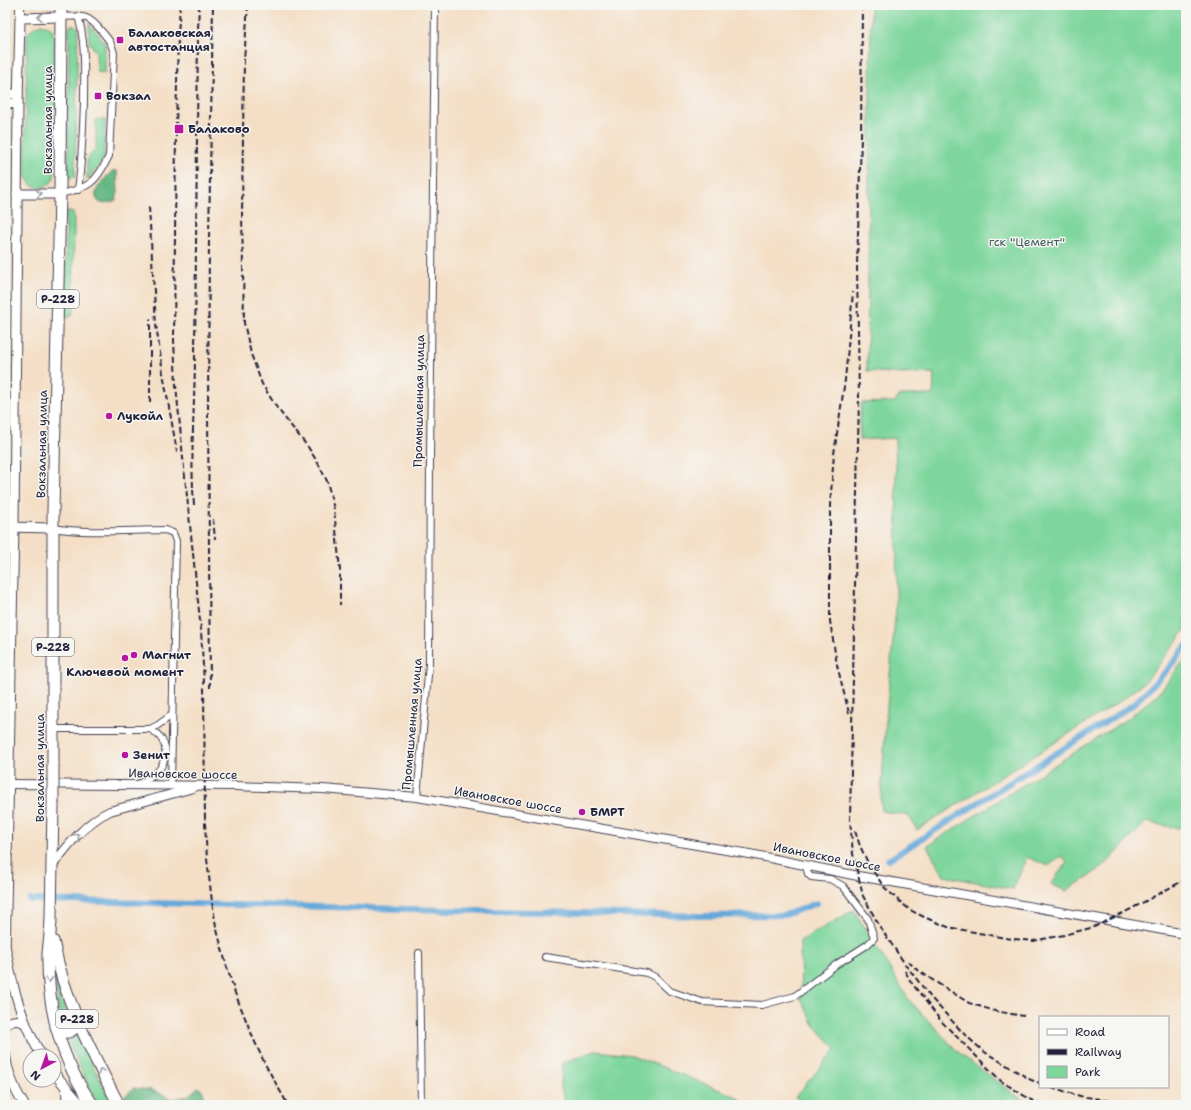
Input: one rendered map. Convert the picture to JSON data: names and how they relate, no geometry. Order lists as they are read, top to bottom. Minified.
{"streets":{"highway":["Вокзальная улица","Р-228"],"street":["Промышленная улица","Ивановское шоссе"]},"crossings":[["Вокзальная улица","Р-228"],["Промышленная улица","Ивановское шоссе"]],"parks":["гск \"Цемент\""],"places":{"transit":["Балаковская автостанция","Вокзал","Балаково"],"other":["Лукойл","Магнит","Ключевой момент","Зенит","БМРТ"]},"legend":["Road","Railway","Park"],"north":"bottom left"}
